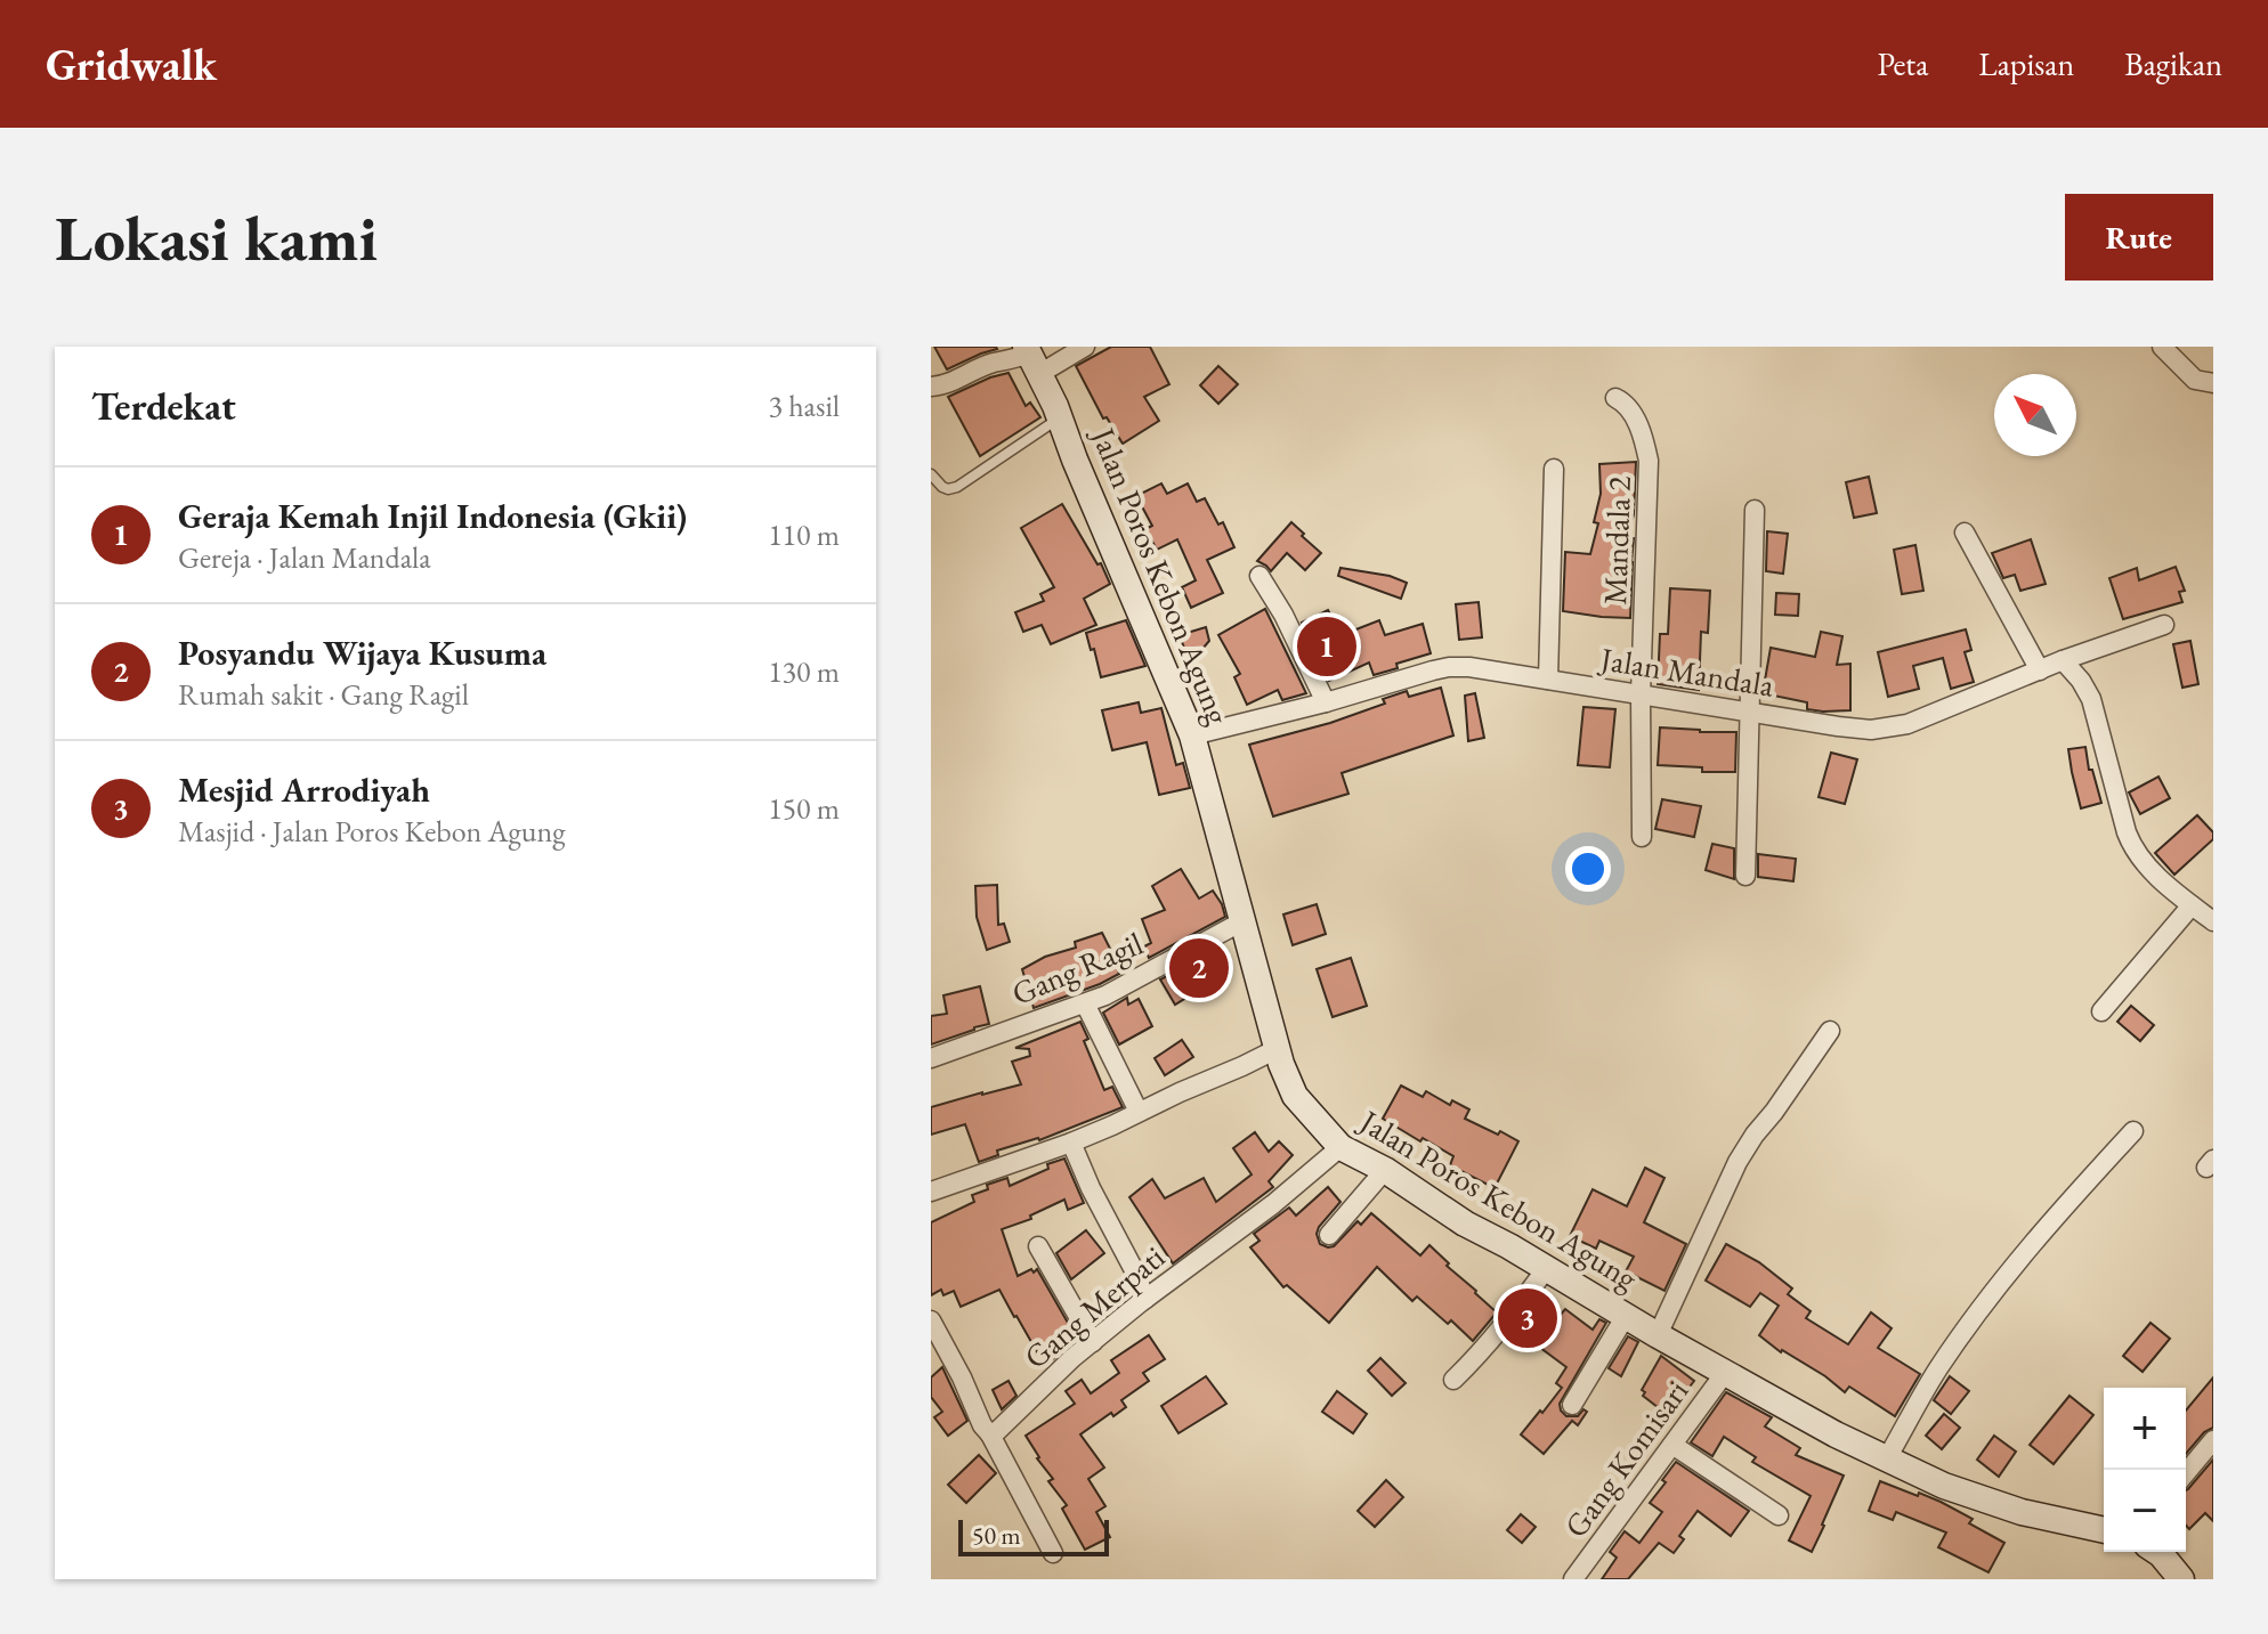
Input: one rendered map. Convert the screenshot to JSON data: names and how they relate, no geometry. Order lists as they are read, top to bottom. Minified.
{"streets":{"main road":["Jalan Poros Kebon Agung"],"street":["Mandala 2","Jalan Mandala","Gang Ragil","Gang Merpati","Gang Komisari"]},"crossings":[["Mandala 2","Jalan Mandala"],["Jalan Poros Kebon Agung","Jalan Mandala"],["Jalan Poros Kebon Agung","Gang Ragil"],["Jalan Poros Kebon Agung","Gang Merpati"],["Jalan Poros Kebon Agung","Gang Komisari"]],"scale_bar":"50 m","north":"top left","page":{"header":"Gridwalk","nav":["Peta","Lapisan","Bagikan"],"buttons":"Rute","title":"Lokasi kami","heading":["Terdekat","3 hasil"],"list":[{"mark":"1","name":"Geraja Kemah Injil Indonesia (Gkii)","note":"Gereja · Jalan Mandala","value":"110 m"},{"mark":"2","name":"Posyandu Wijaya Kusuma","note":"Rumah sakit · Gang Ragil","value":"130 m"},{"mark":"3","name":"Mesjid Arrodiyah","note":"Masjid · Jalan Poros Kebon Agung","value":"150 m"}],"pins":["1","2","3"],"map_buttons":["+","−"],"scale":"50 m"}}
